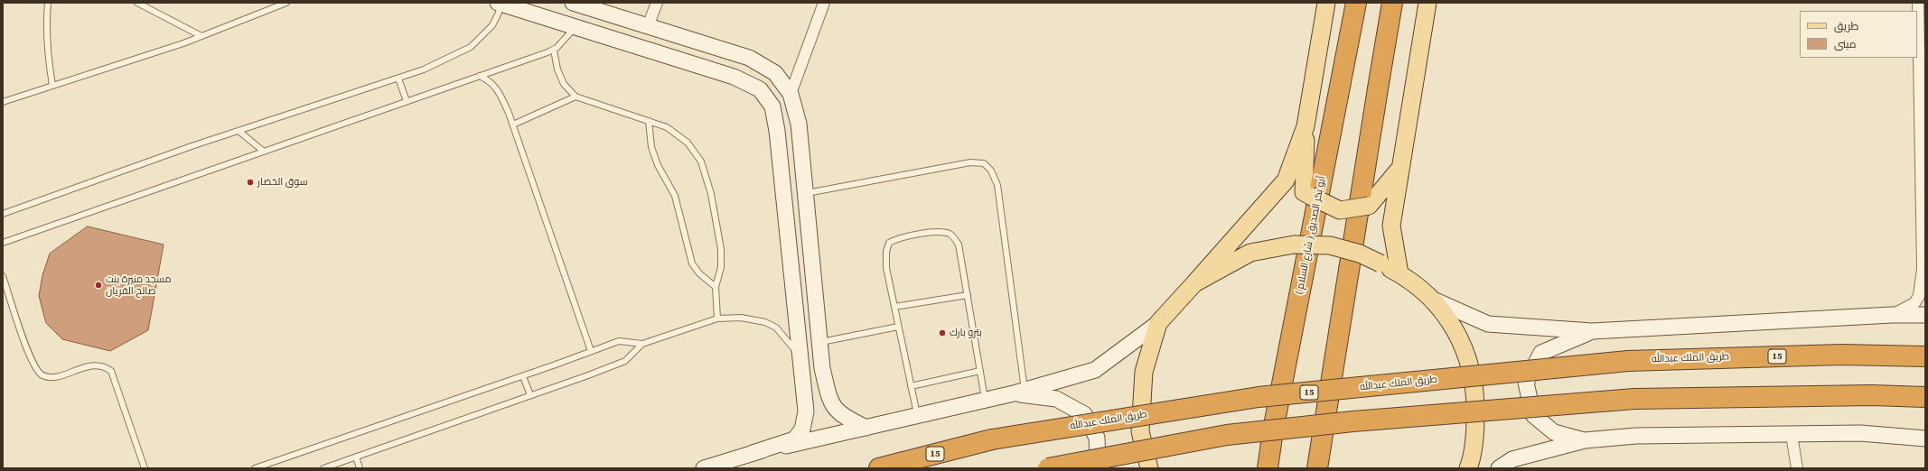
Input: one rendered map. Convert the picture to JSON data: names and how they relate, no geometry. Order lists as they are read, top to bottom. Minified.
{"streets":{"highway":["( شارع السلام ) أبو بكر الصديق","15","طريق الملك عبدالله"]},"places":["سوق الخضار","مسجد منيرة بنت صالح الفريان","بترو بارك"],"legend":["طريق","مبنى"]}
